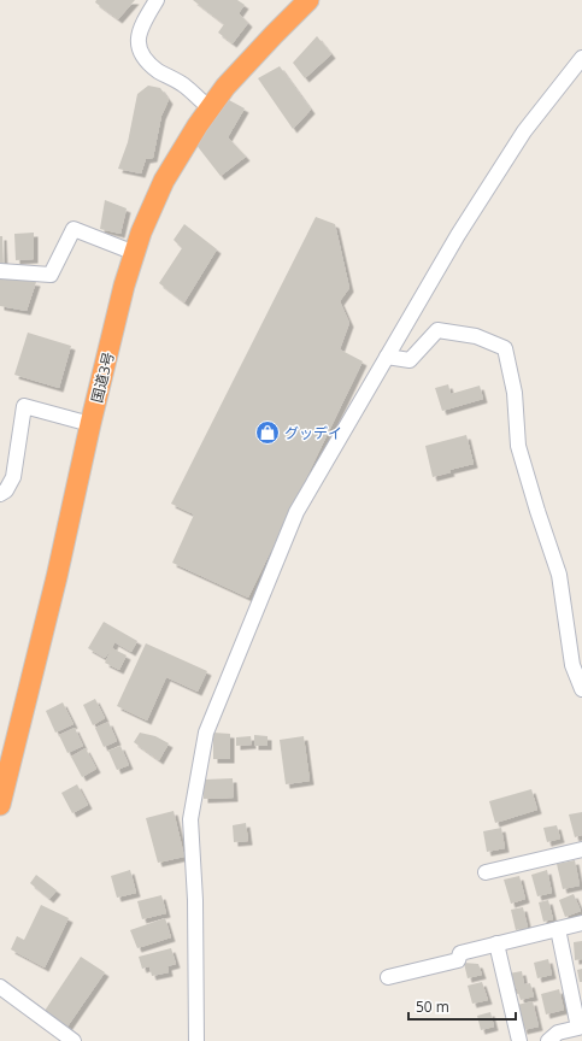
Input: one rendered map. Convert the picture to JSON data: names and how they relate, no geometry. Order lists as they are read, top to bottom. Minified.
{"streets":{"highway":["国道3号"]},"places":{"shop":["グッデイ"]},"scale_bar":"50 m"}
